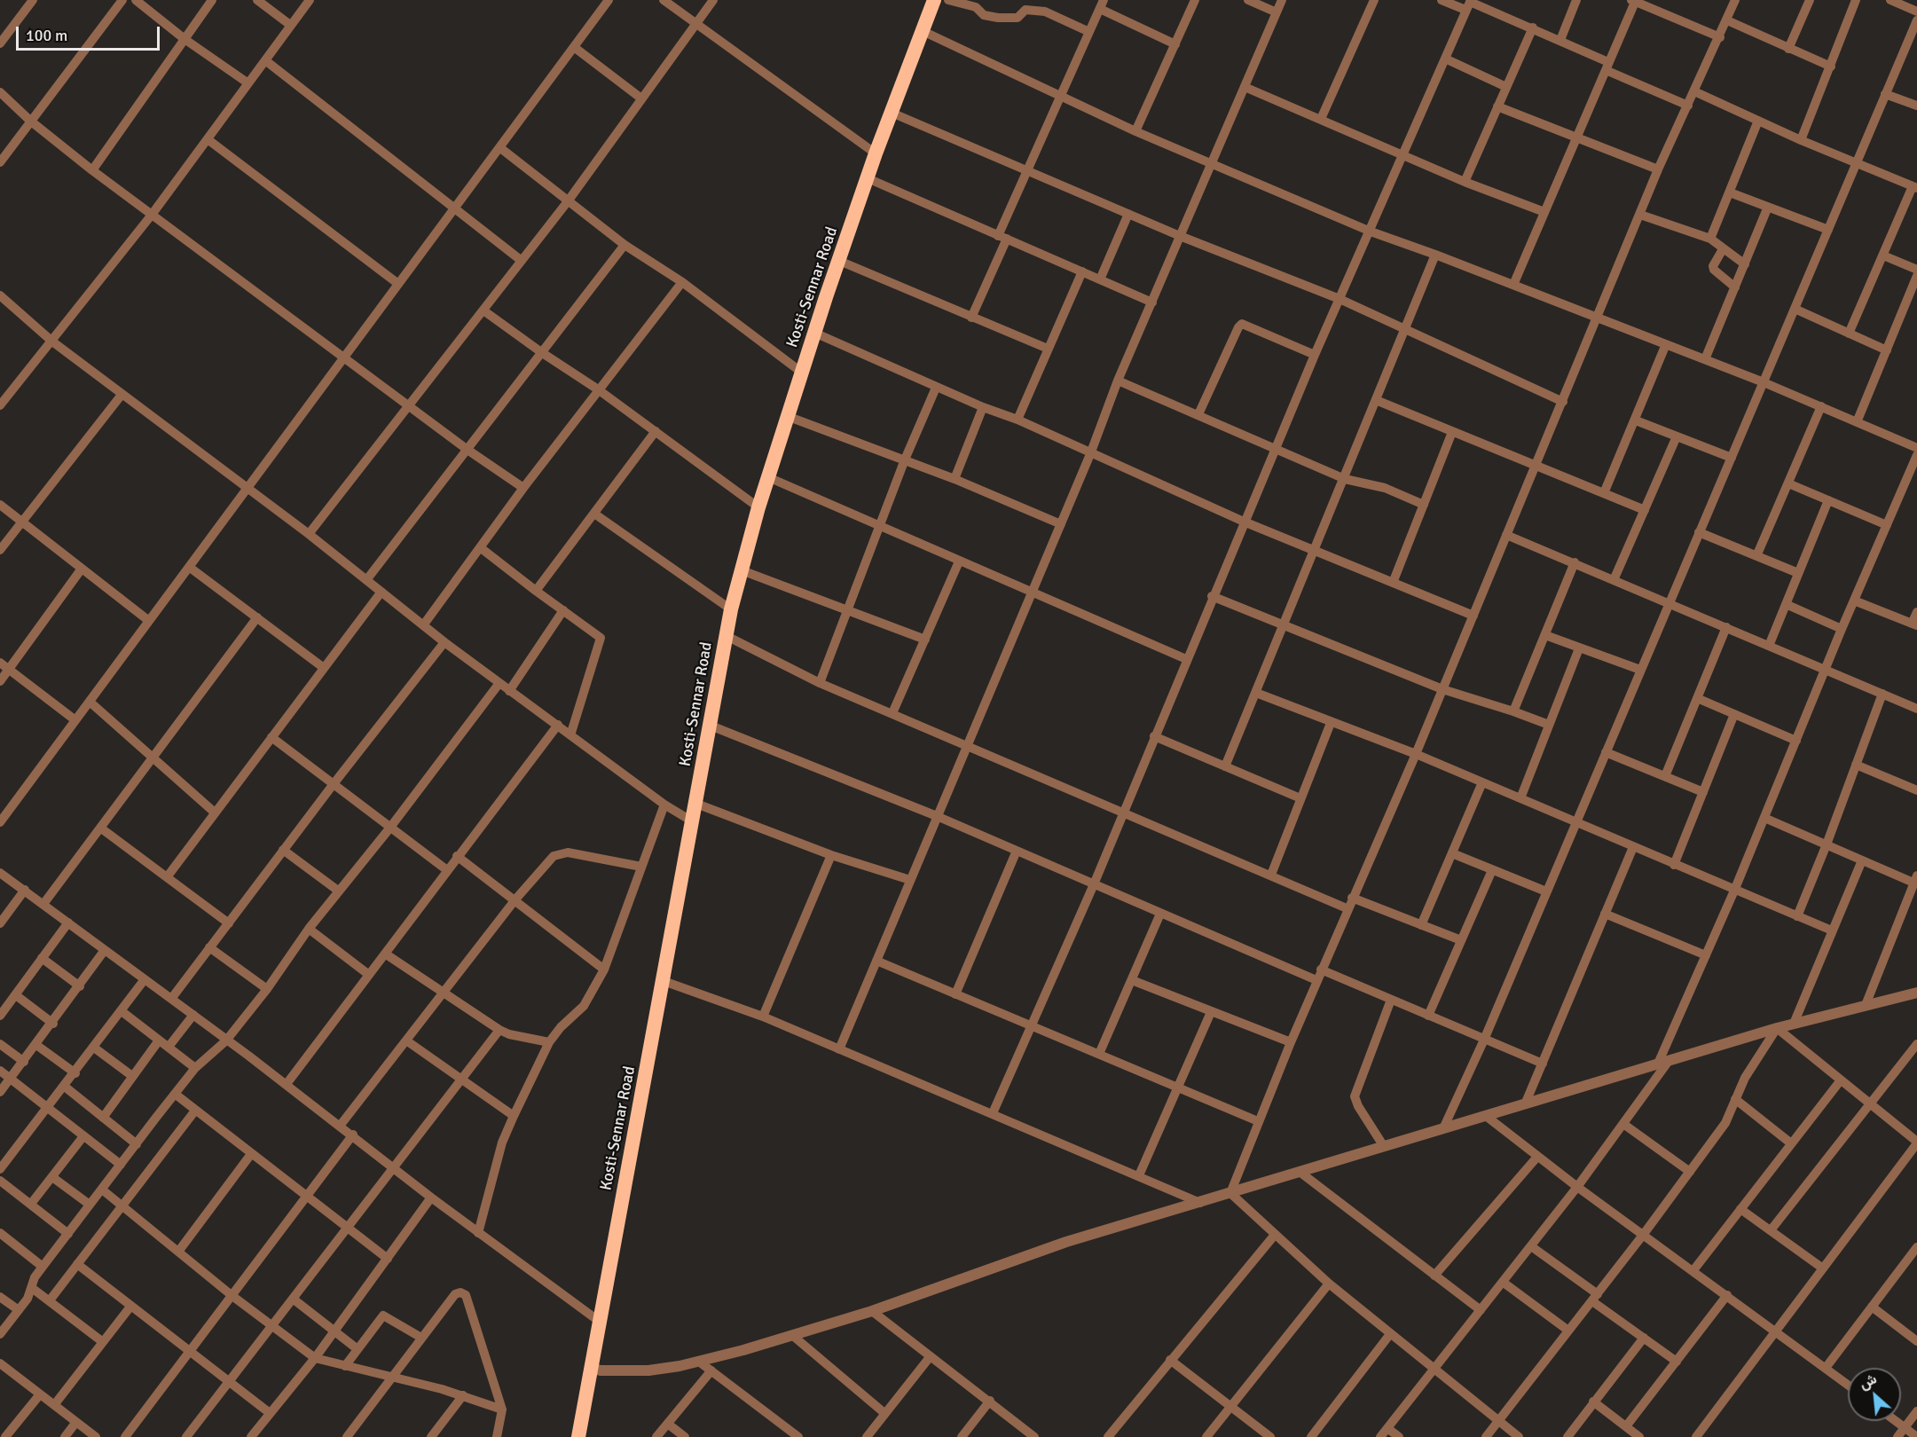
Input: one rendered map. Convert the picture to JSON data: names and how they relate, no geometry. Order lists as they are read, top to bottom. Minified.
{"streets":{"highway":["Kosti-Sennar Road"]},"scale_bar":"100 m","north":"top left"}
